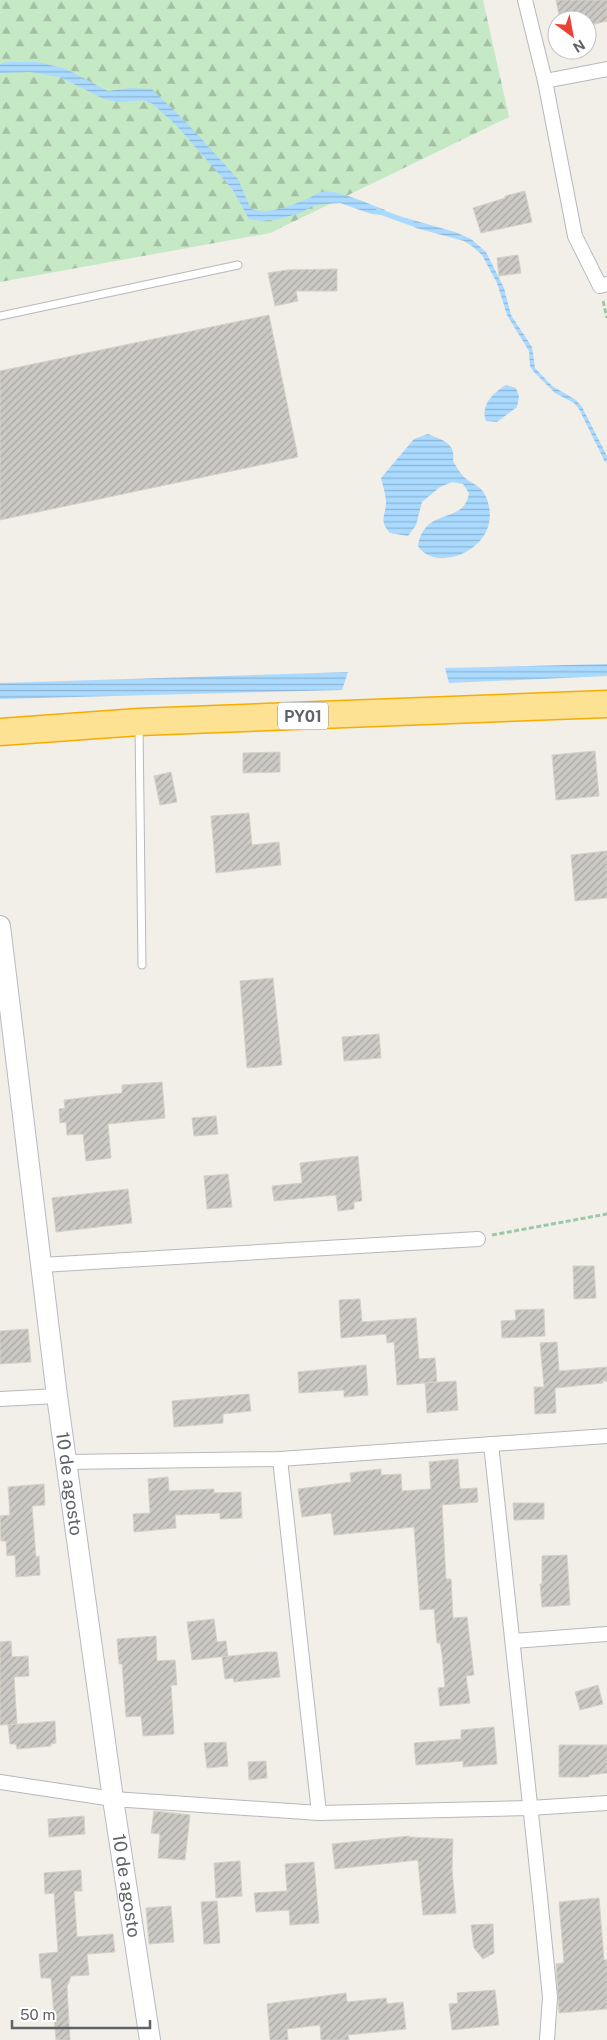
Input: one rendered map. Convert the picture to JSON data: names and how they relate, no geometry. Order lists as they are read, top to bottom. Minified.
{"streets":{"highway":["PY01"],"street":["10 de agosto"]},"scale_bar":"50 m","north":"bottom right"}
